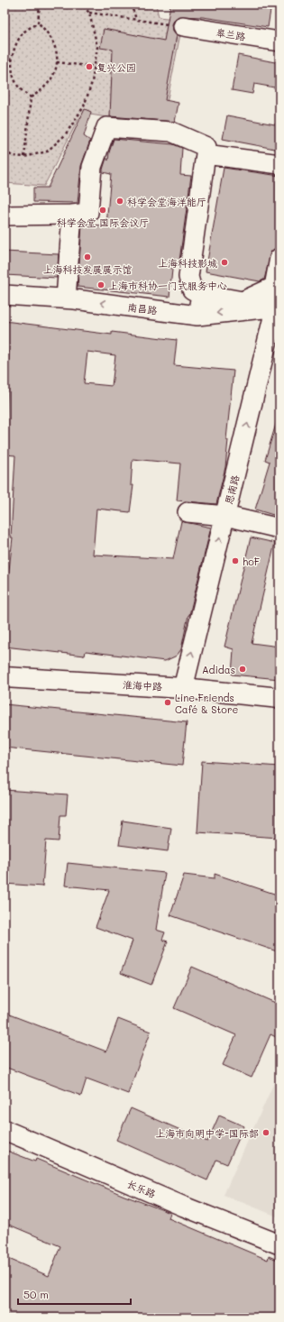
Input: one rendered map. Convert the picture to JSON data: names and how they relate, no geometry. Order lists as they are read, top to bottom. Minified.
{"streets":{"main road":["淮海中路"],"street":["皋兰路","南昌路","思南路","长乐路"]},"crossings":[["南昌路","思南路"],["思南路","淮海中路"]],"one_way":["南昌路","思南路"],"places":["复兴公园","科学会堂海洋能厅","科学会堂 国际会议厅","上海科技发展展示馆","上海科技影城","上海市科协一门式服务中心","hoF","Adidas","Line Friends Café & Store","上海市向明中学-国际部"],"scale_bar":"50 m"}
